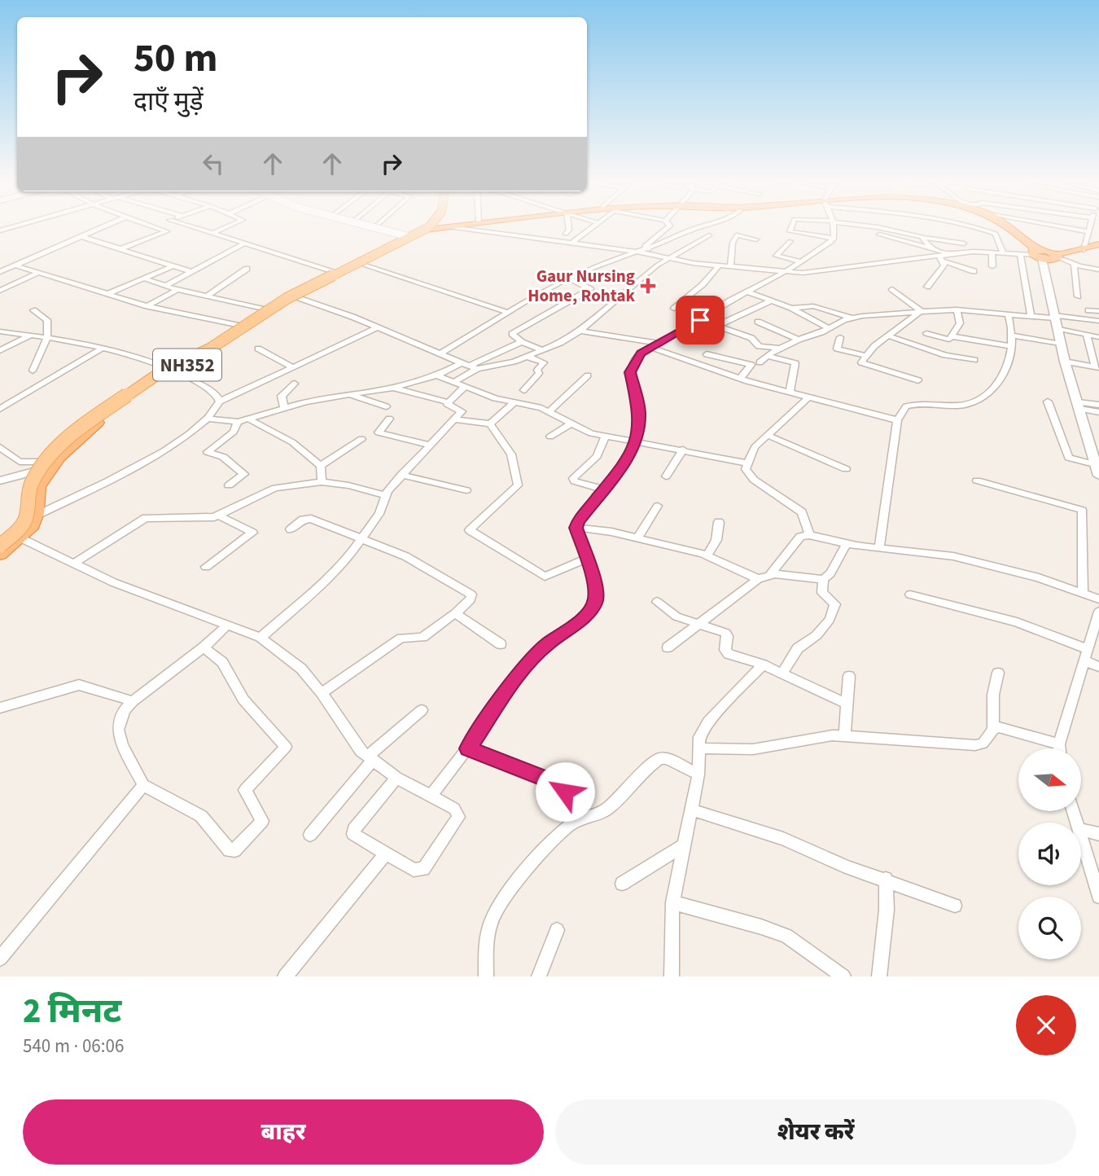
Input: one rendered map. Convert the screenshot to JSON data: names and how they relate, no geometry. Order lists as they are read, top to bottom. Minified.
{"streets":{"highway":["NH352"]},"places":{"health":["Gaur Nursing Home, Rohtak"]},"north":"right","page":{"turn":["50 m","दाएँ मुड़ें"],"heading":["2 मिनट","540 m · 06:06"],"buttons":["बाहर","शेयर करें"]}}
